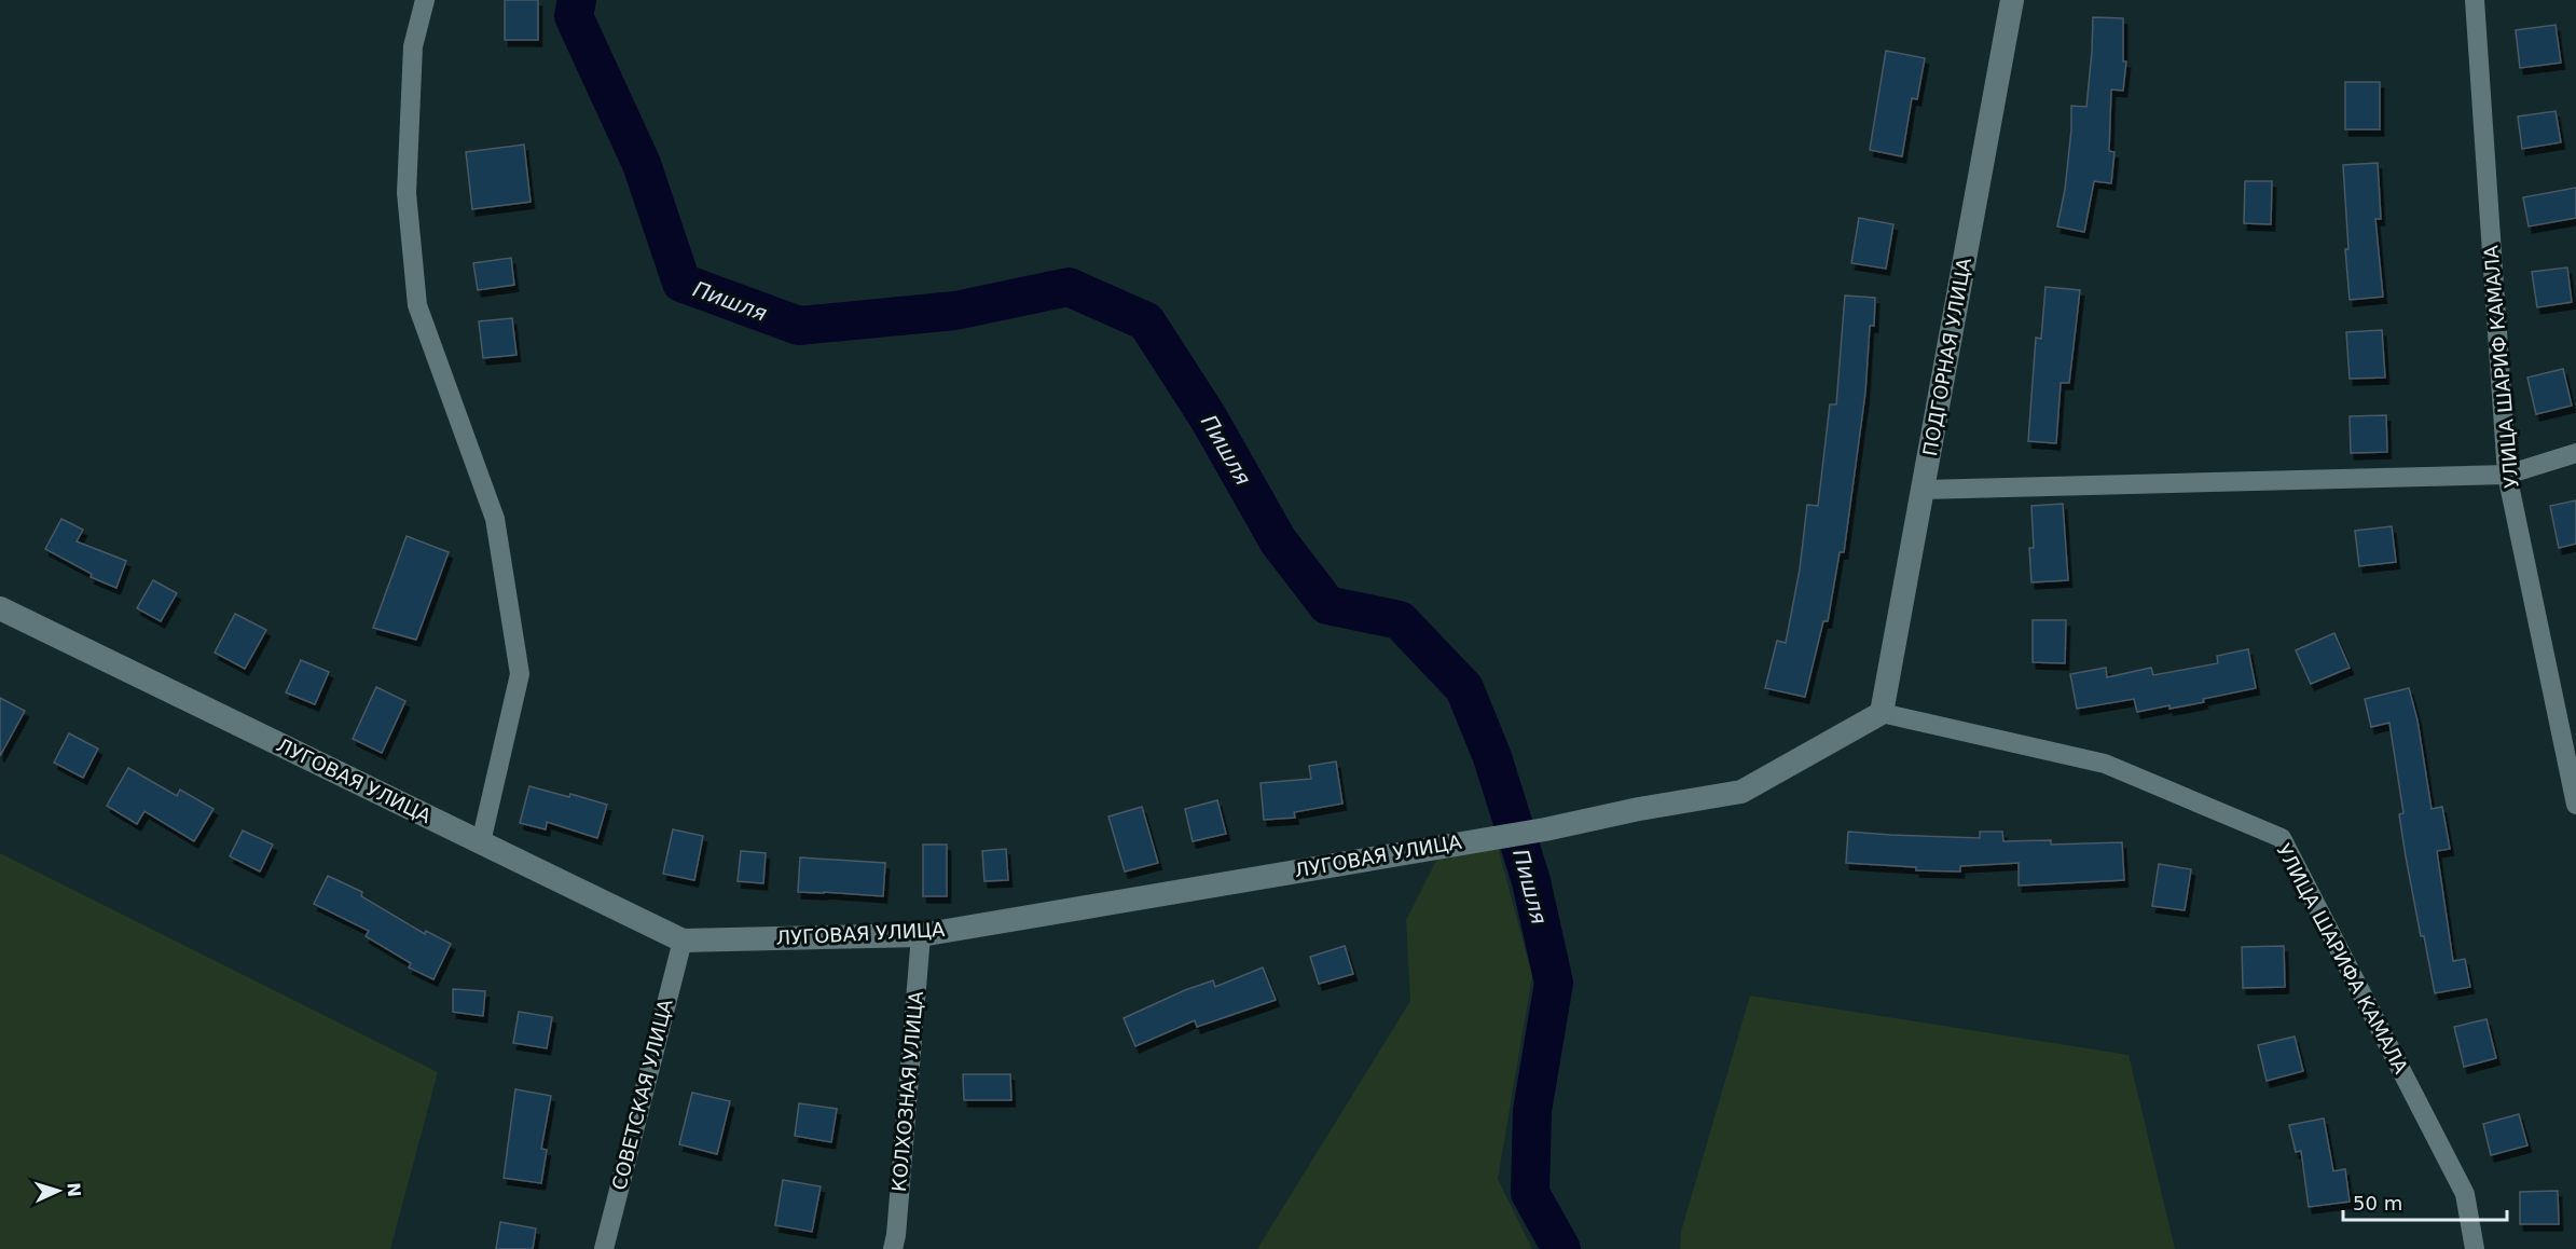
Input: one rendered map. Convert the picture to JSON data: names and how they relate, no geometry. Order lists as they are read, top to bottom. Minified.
{"streets":{"street":["ПОДГОРНАЯ УЛИЦА","УЛИЦА ШАРИФ КАМАЛА","ЛУГОВАЯ УЛИЦА","УЛИЦА ШАРИФА КАМАЛА","КОЛХОЗНАЯ УЛИЦА","СОВЕТСКАЯ УЛИЦА"]},"crossings":[["ПОДГОРНАЯ УЛИЦА","ЛУГОВАЯ УЛИЦА"],["ПОДГОРНАЯ УЛИЦА","УЛИЦА ШАРИФА КАМАЛА"],["ЛУГОВАЯ УЛИЦА","УЛИЦА ШАРИФА КАМАЛА"],["ЛУГОВАЯ УЛИЦА","КОЛХОЗНАЯ УЛИЦА"],["ЛУГОВАЯ УЛИЦА","СОВЕТСКАЯ УЛИЦА"]],"water":["Пишля"],"scale_bar":"50 m","north":"right"}
